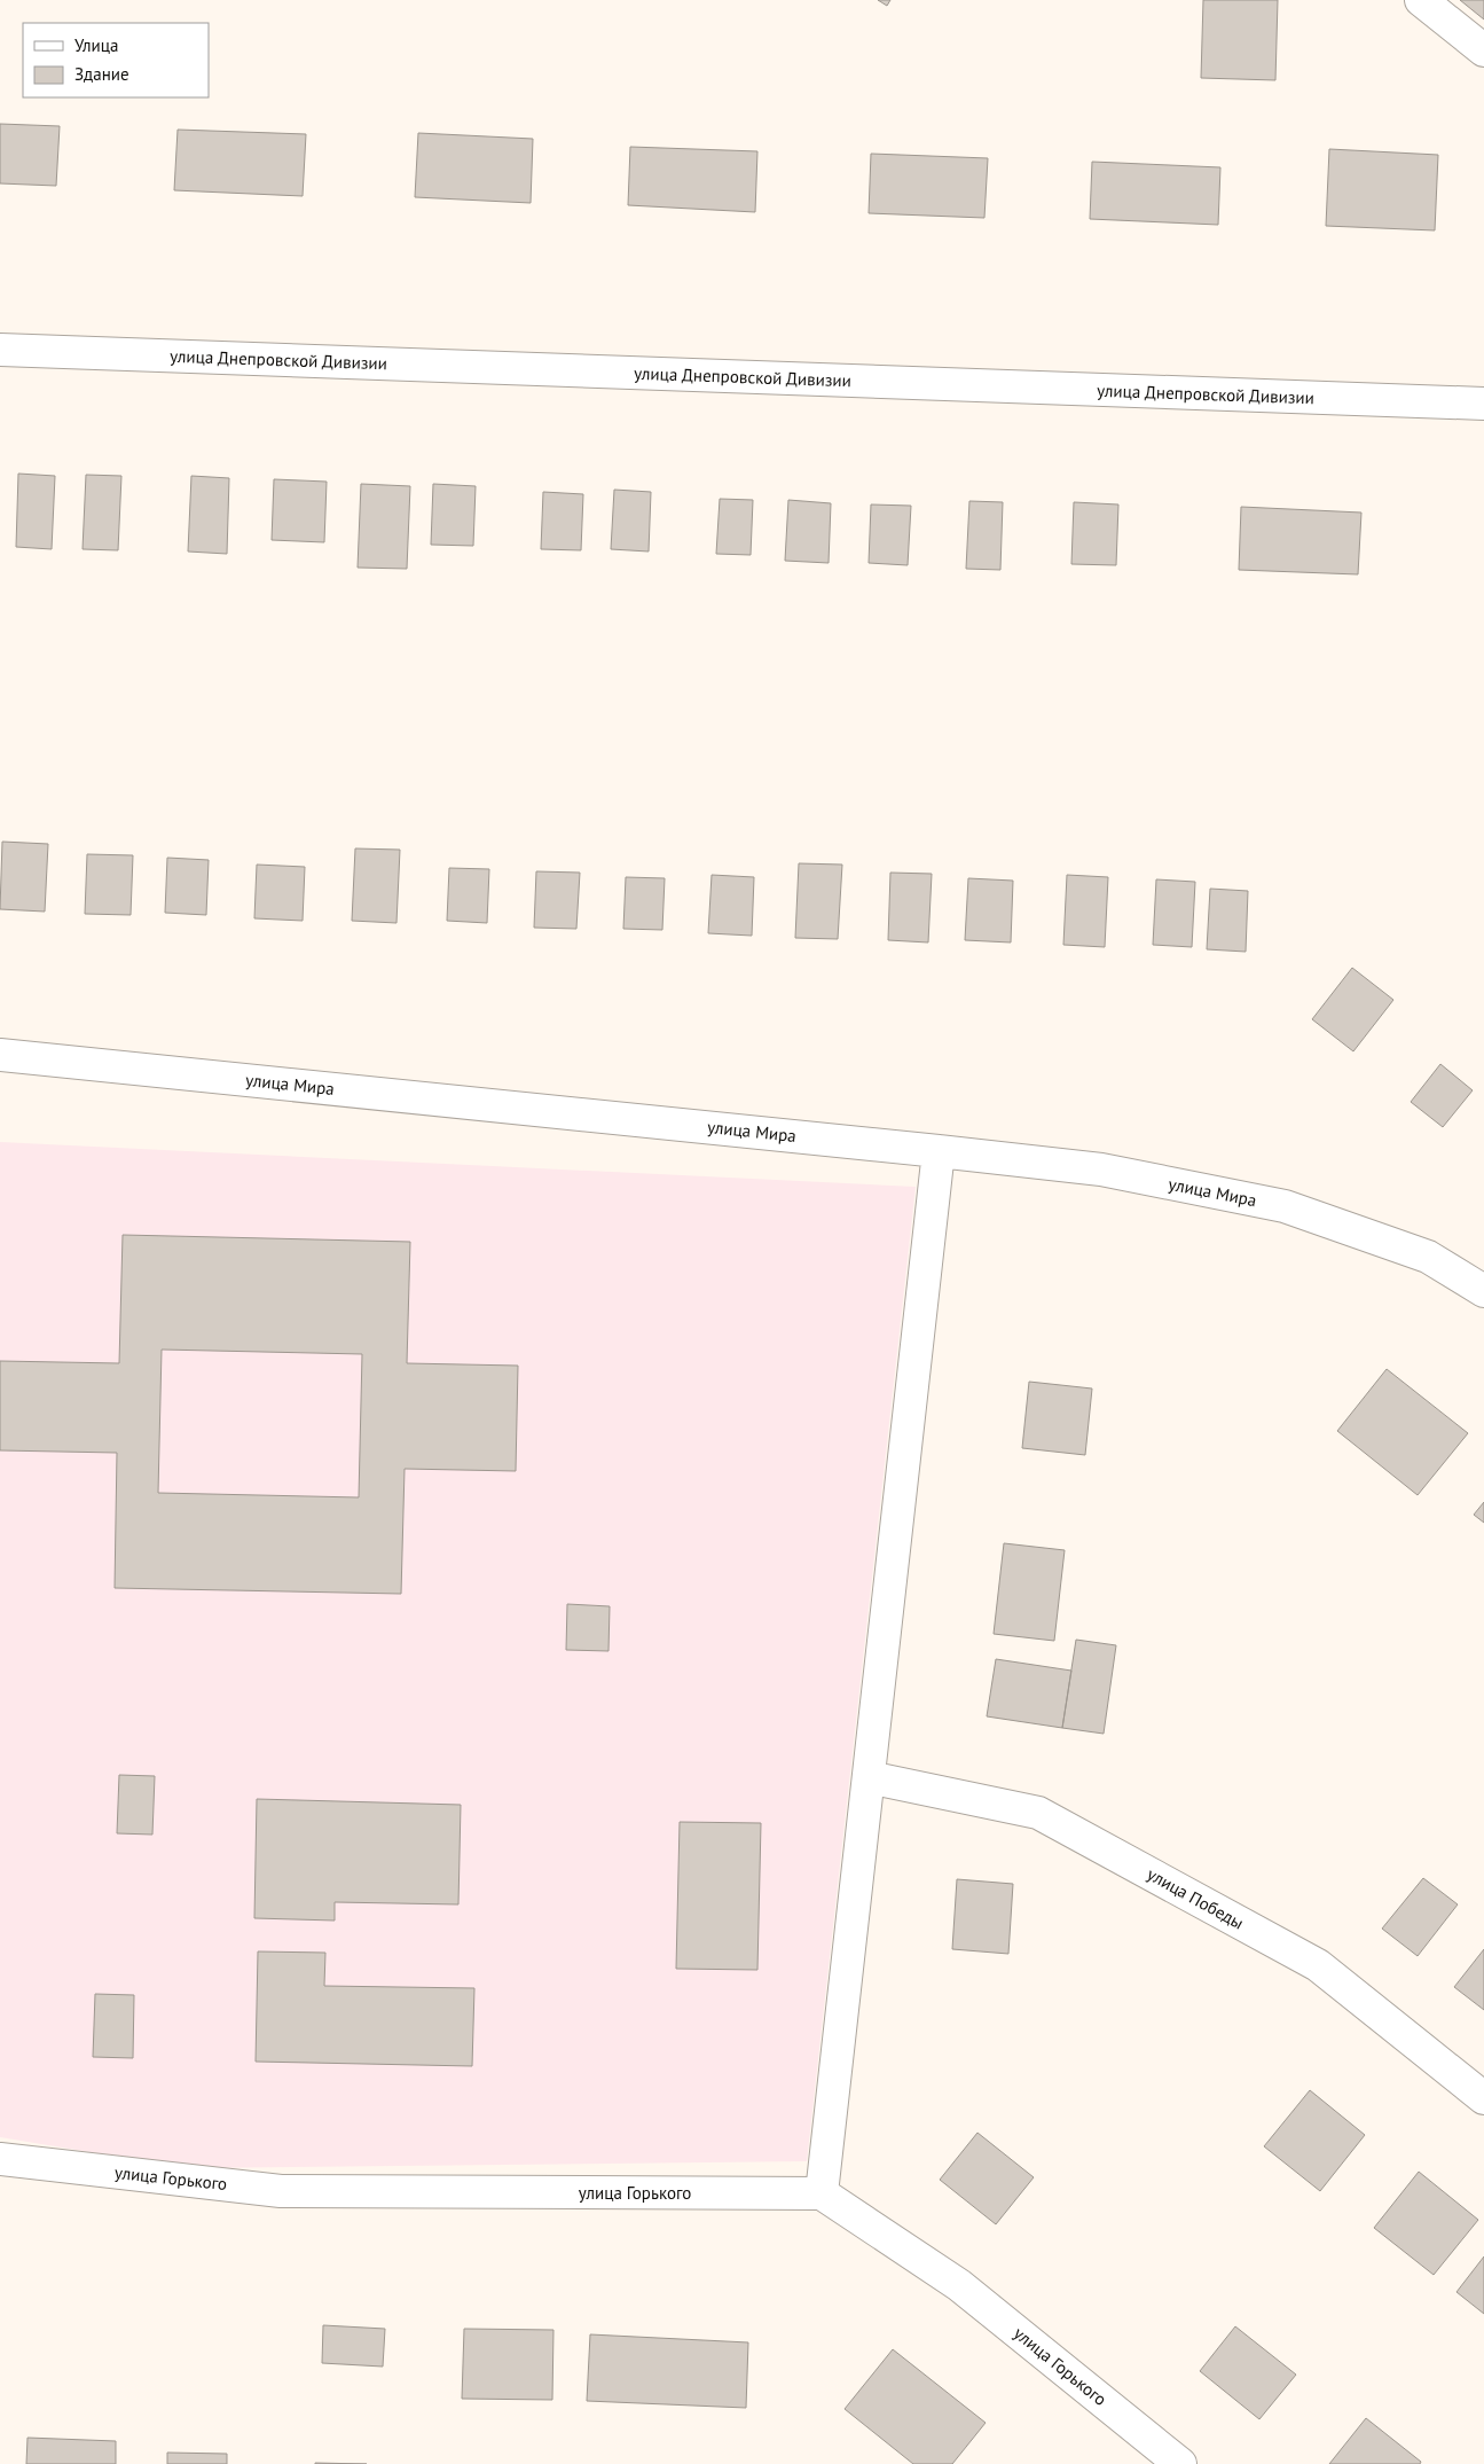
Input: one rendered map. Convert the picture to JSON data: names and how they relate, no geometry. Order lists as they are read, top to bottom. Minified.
{"streets":{"street":["улица Днепровской Дивизии","улица Мира","улица Победы","улица Горького"]},"legend":["Улица","Здание"]}
